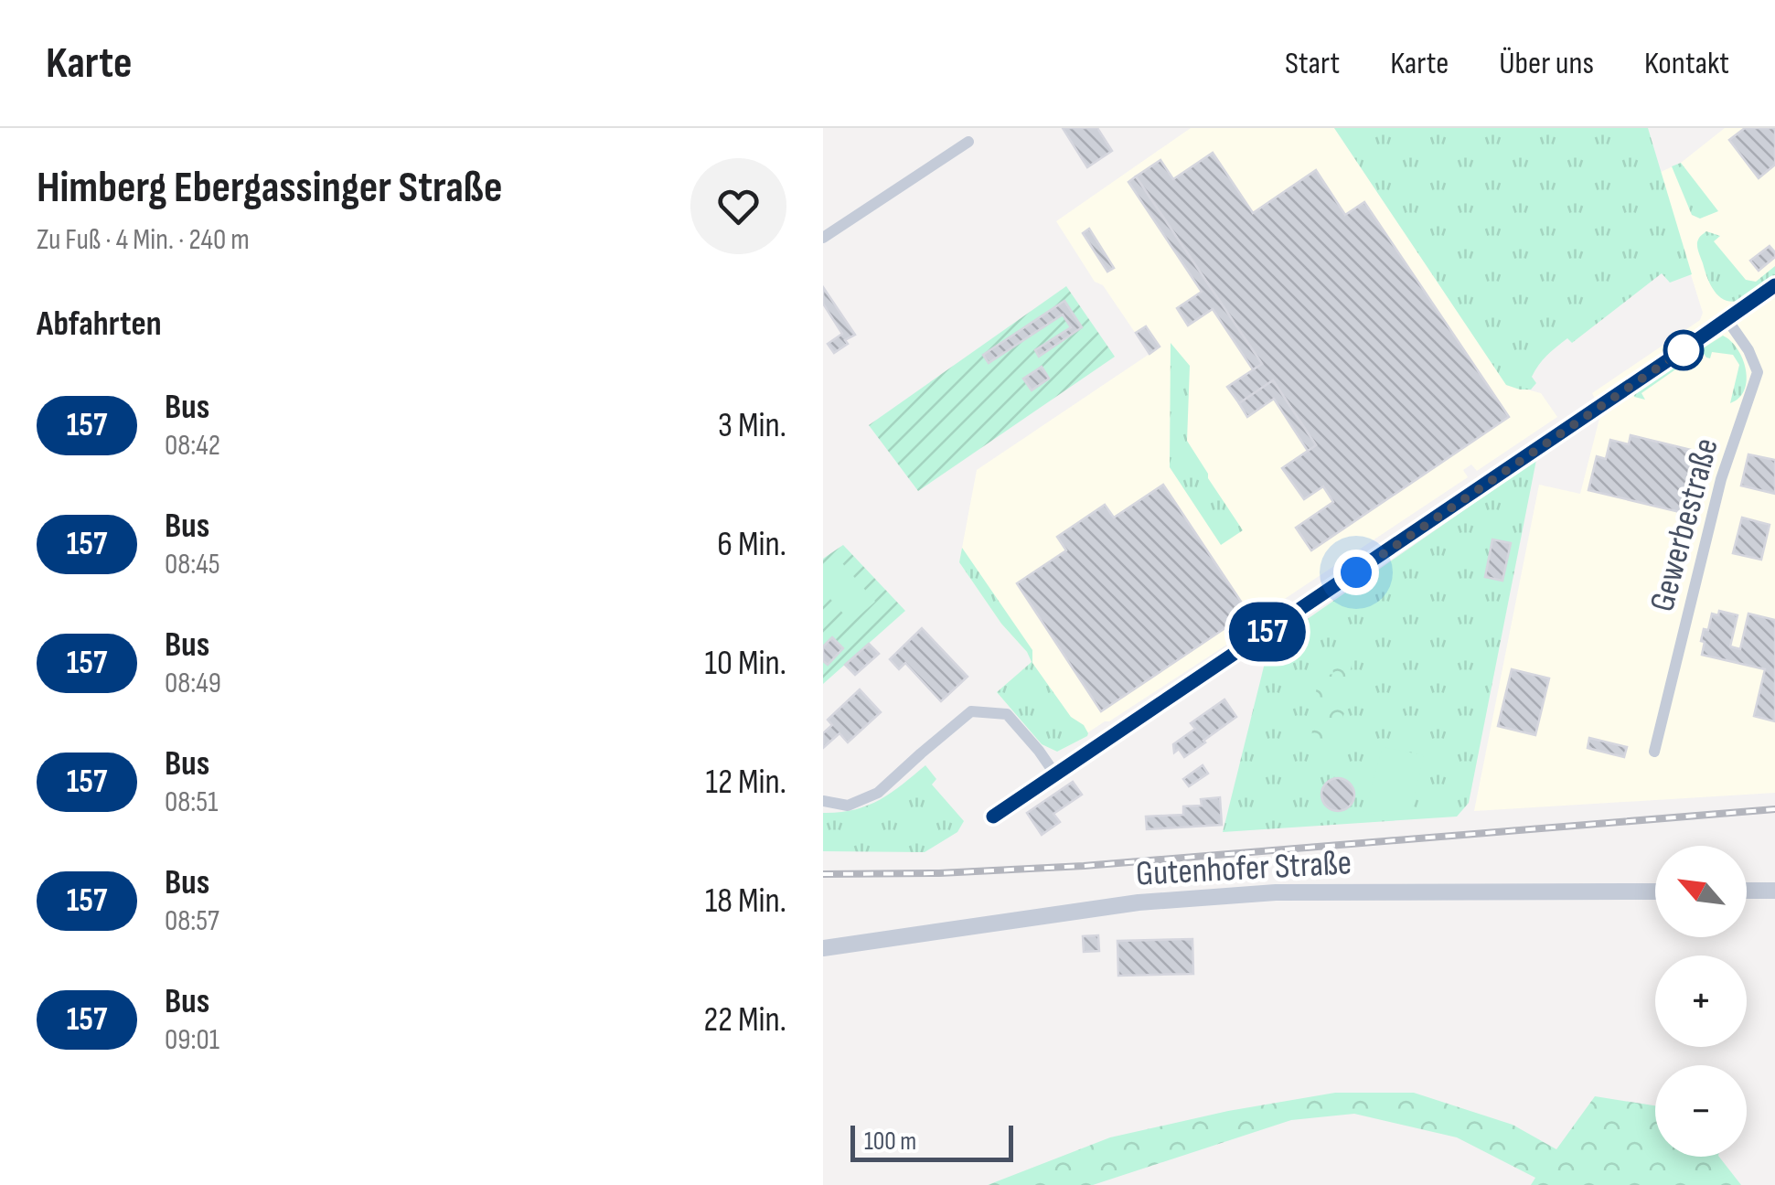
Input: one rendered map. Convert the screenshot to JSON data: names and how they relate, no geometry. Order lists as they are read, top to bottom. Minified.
{"streets":{"street":["Gewerbestraße","Gutenhofer Straße"]},"lines":["bus line 157"],"scale_bar":"100 m","north":"top left","page":{"header":"Karte","nav":["Start","Karte","Über uns","Kontakt"],"heading":[["Himberg Ebergassinger Straße","Zu Fuß · 4 Min. · 240 m"],"Abfahrten"],"on_map":"157","list":[{"mark":"157","name":"Bus","note":"08:42","value":"3 Min."},{"mark":"157","name":"Bus","note":"08:45","value":"6 Min."},{"mark":"157","name":"Bus","note":"08:49","value":"10 Min."},{"mark":"157","name":"Bus","note":"08:51","value":"12 Min."},{"mark":"157","name":"Bus","note":"08:57","value":"18 Min."},{"mark":"157","name":"Bus","note":"09:01","value":"22 Min."}],"map_buttons":["+","−"],"scale":"100 m"}}
